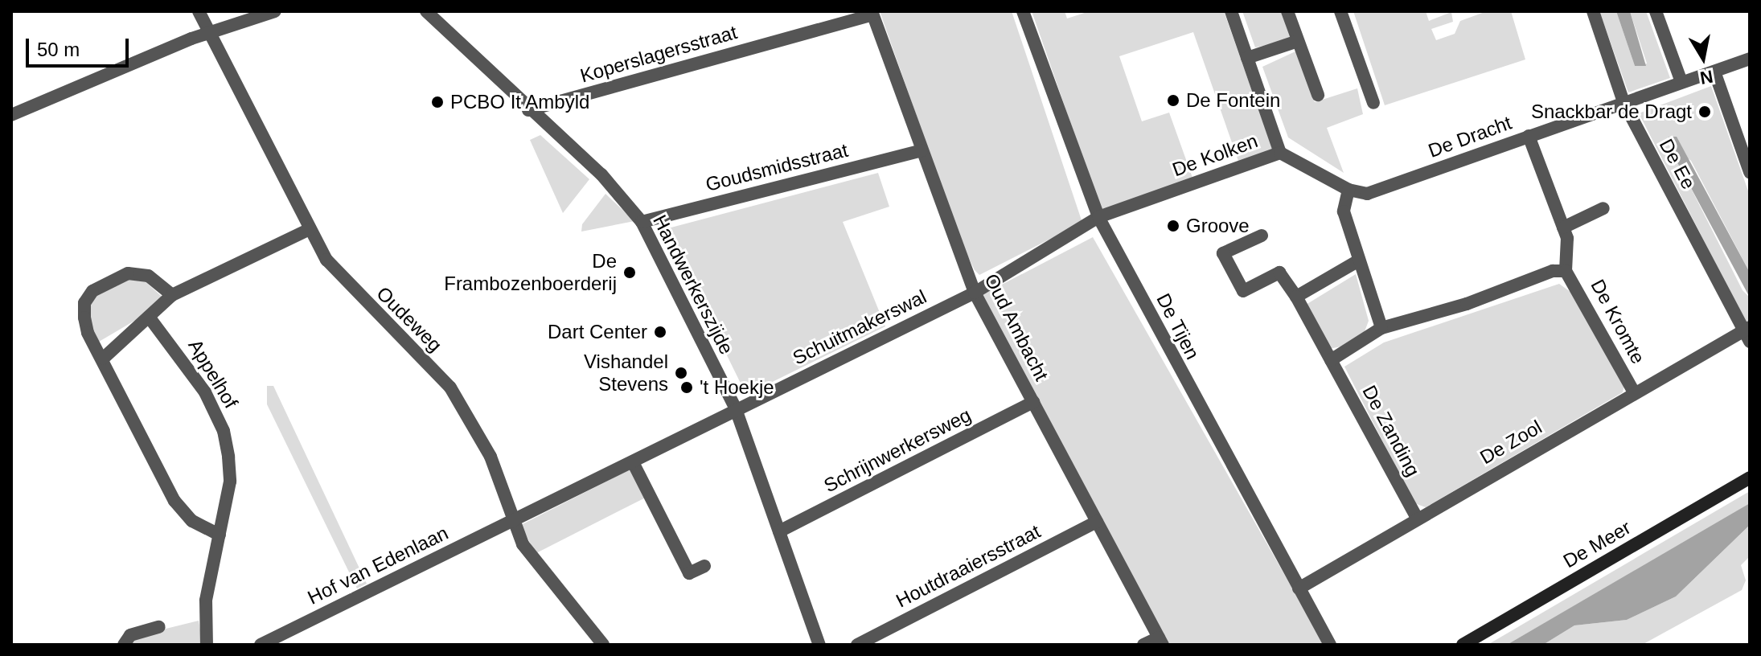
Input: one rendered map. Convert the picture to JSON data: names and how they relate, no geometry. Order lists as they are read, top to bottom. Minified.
{"streets":{"street":["Koperslagersstraat","De Dracht","De Kolken","De Ee","Goudsmidsstraat","Handwerkerszijde","Oudeweg","De Kromte","De Tijen","Schuitmakerswal","Oud Ambacht","Appelhof","De Zanding","De Zool","Schrijnwerkersweg","De Meer","Hof van Edenlaan","Houtdraaiersstraat"]},"crossings":[["Koperslagersstraat","Handwerkerszijde"],["Koperslagersstraat","Oud Ambacht"],["De Dracht","De Kolken"],["De Dracht","De Ee"],["De Dracht","De Kromte"],["De Kolken","De Tijen"],["De Kolken","Schuitmakerswal"],["De Ee","De Zool"],["Goudsmidsstraat","Handwerkerszijde"],["Goudsmidsstraat","Oud Ambacht"],["Handwerkerszijde","Schuitmakerswal"],["Handwerkerszijde","Schrijnwerkersweg"],["Oudeweg","Schuitmakerswal"],["Oudeweg","Hof van Edenlaan"],["De Kromte","De Zool"],["De Tijen","Schuitmakerswal"],["De Tijen","De Zool"],["Schuitmakerswal","Oud Ambacht"],["Schuitmakerswal","Hof van Edenlaan"],["Oud Ambacht","Schrijnwerkersweg"],["Oud Ambacht","Houtdraaiersstraat"],["De Zanding","De Zool"]],"places":["De Fontein","PCBO It Ambyld","Snackbar de Dragt","Groove","De Frambozenboerderij","Dart Center","Vishandel Stevens","'t Hoekje"],"scale_bar":"50 m","north":"bottom"}
